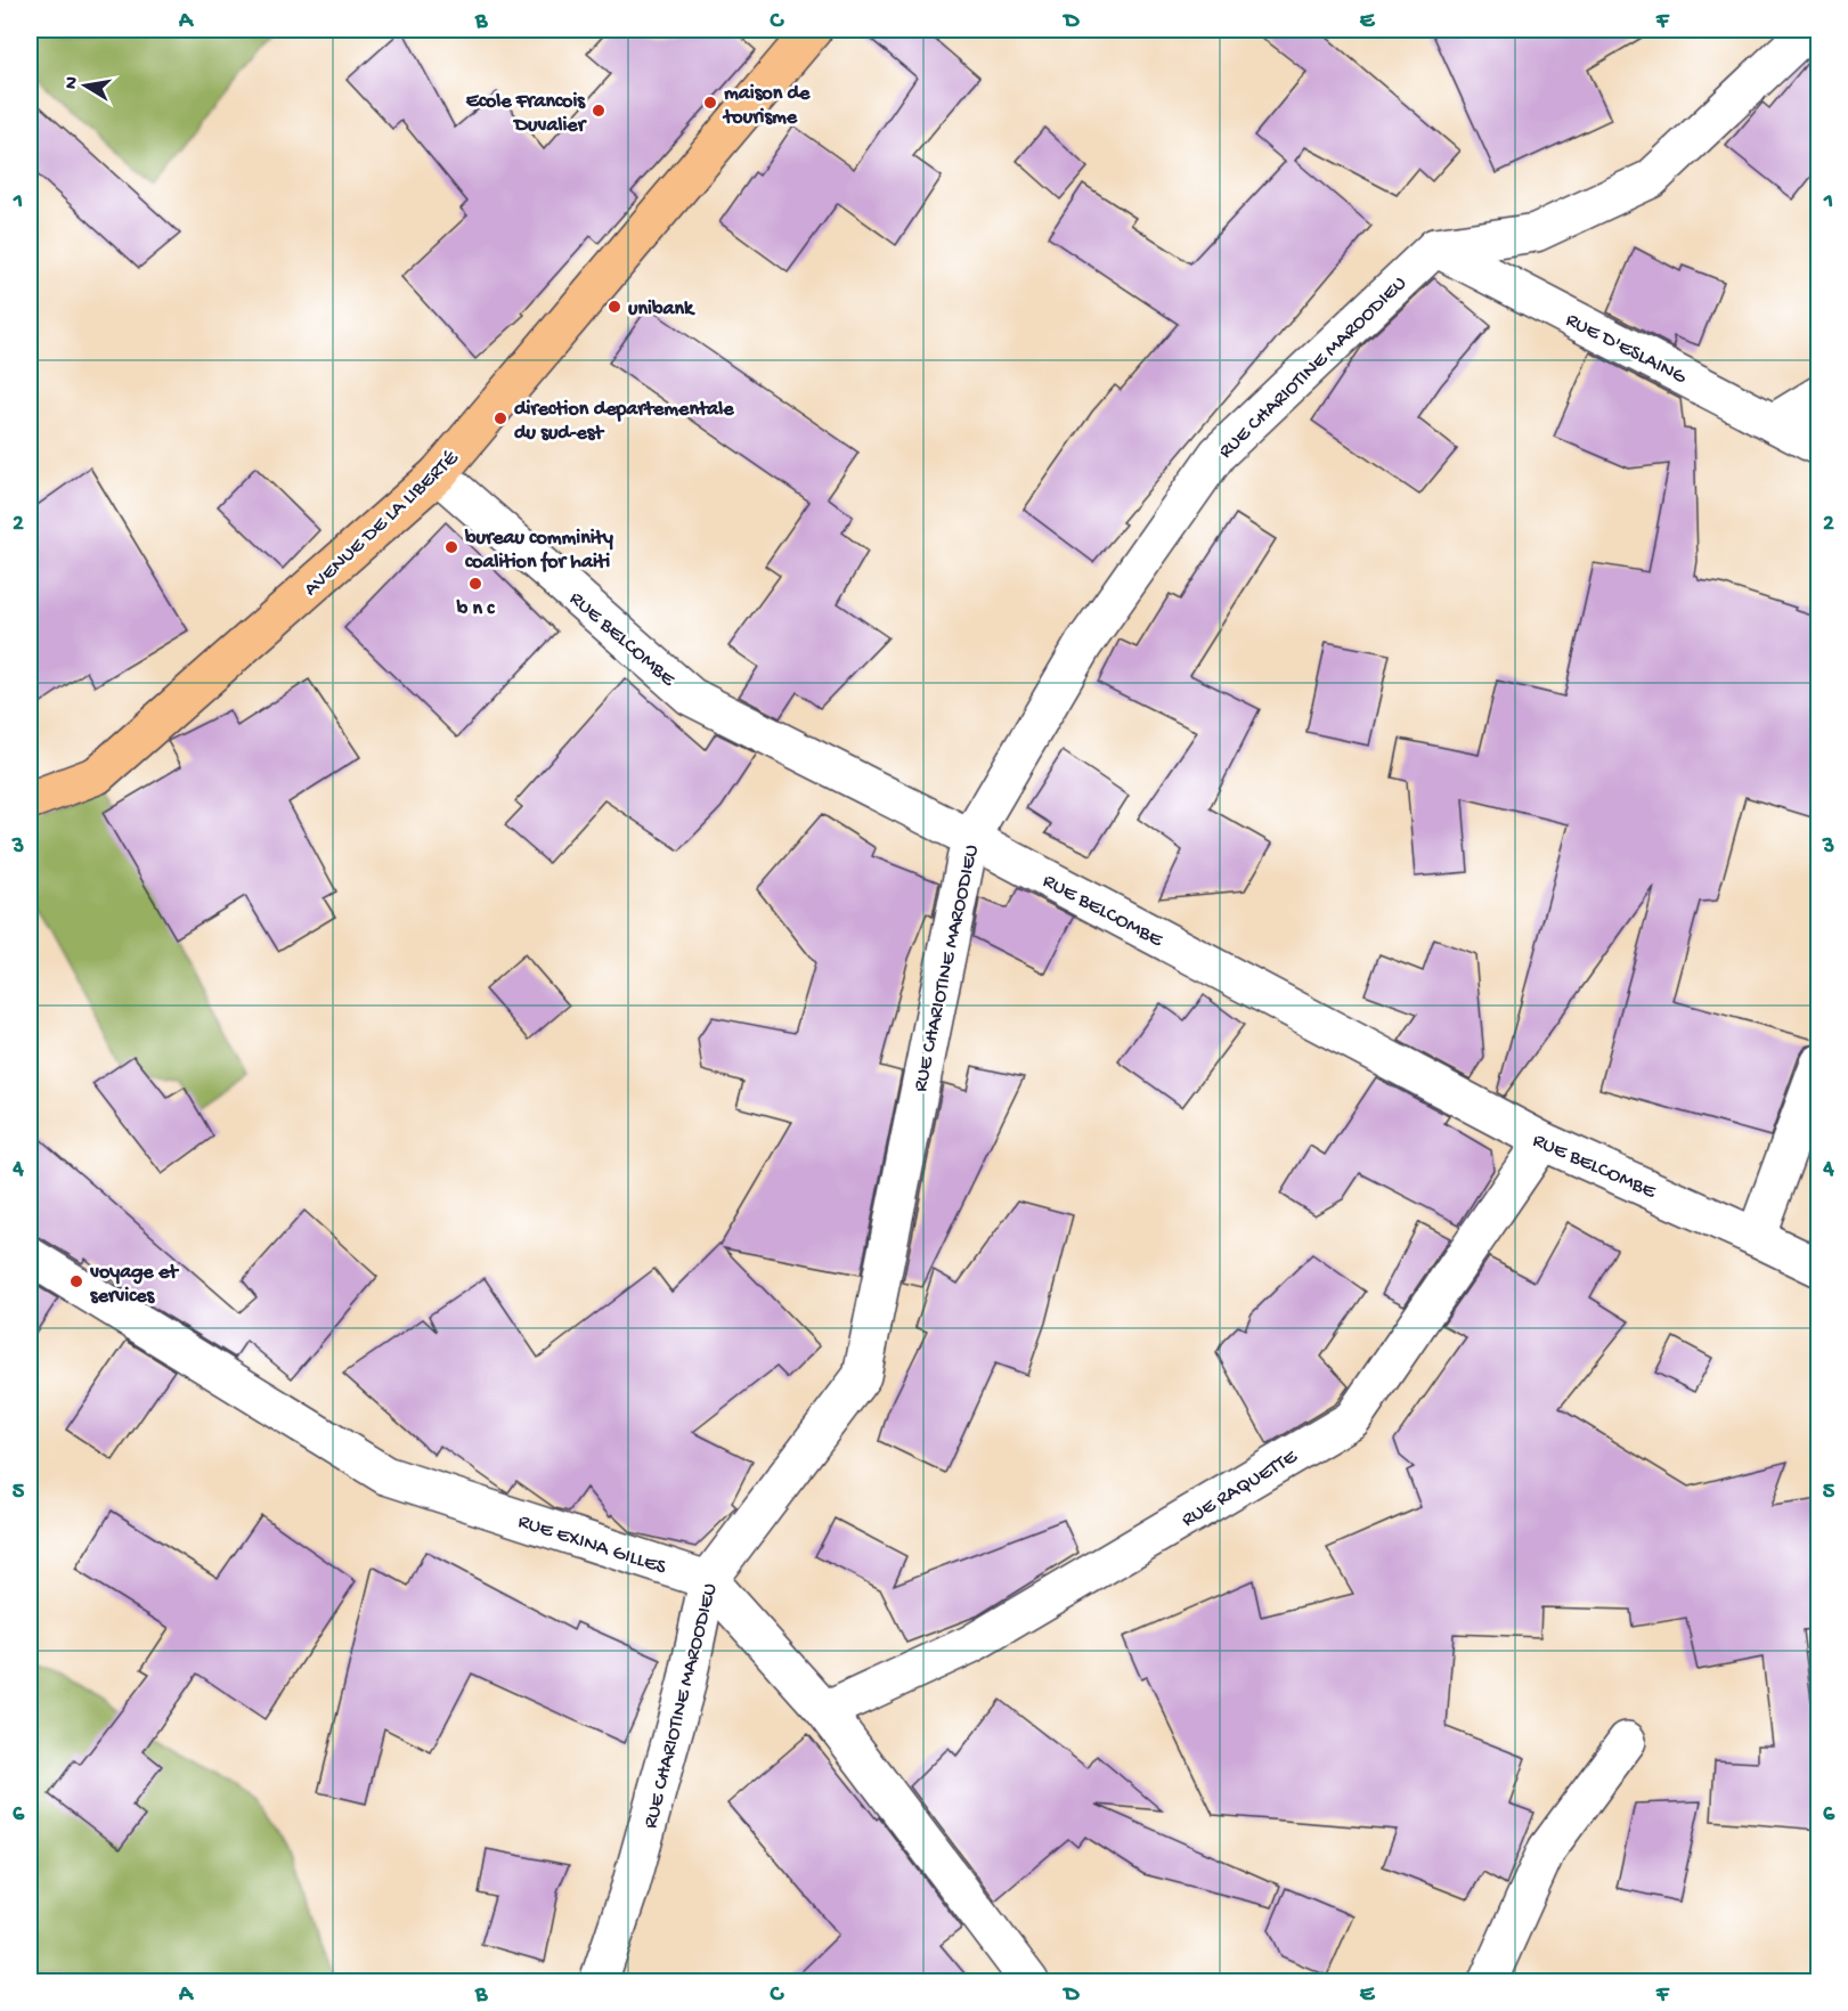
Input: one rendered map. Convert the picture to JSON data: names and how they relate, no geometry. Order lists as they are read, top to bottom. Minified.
{"streets":{"main road":["AVENUE DE LA LIBERTÉ"],"street":["RUE D'ESLAING","RUE CHARIOTINE MAROODIEU","RUE BELCOMBE","RUE RAQUETTE","RUE EXINA GILLES"]},"crossings":[["RUE D'ESLAING","RUE CHARIOTINE MAROODIEU"],["RUE CHARIOTINE MAROODIEU","RUE BELCOMBE"],["RUE CHARIOTINE MAROODIEU","RUE EXINA GILLES"],["AVENUE DE LA LIBERTÉ","RUE BELCOMBE"],["RUE BELCOMBE","RUE RAQUETTE"]],"places":["maison de tourisme","Ecole Francois Duvalier","unibank","direction departementale du sud-est","bureau comminity coalition for haiti","b n c","voyage et services"],"north":"left","grid":{"columns":["A","B","C","D","E","F"],"rows":["1","2","3","4","5","6"]}}
